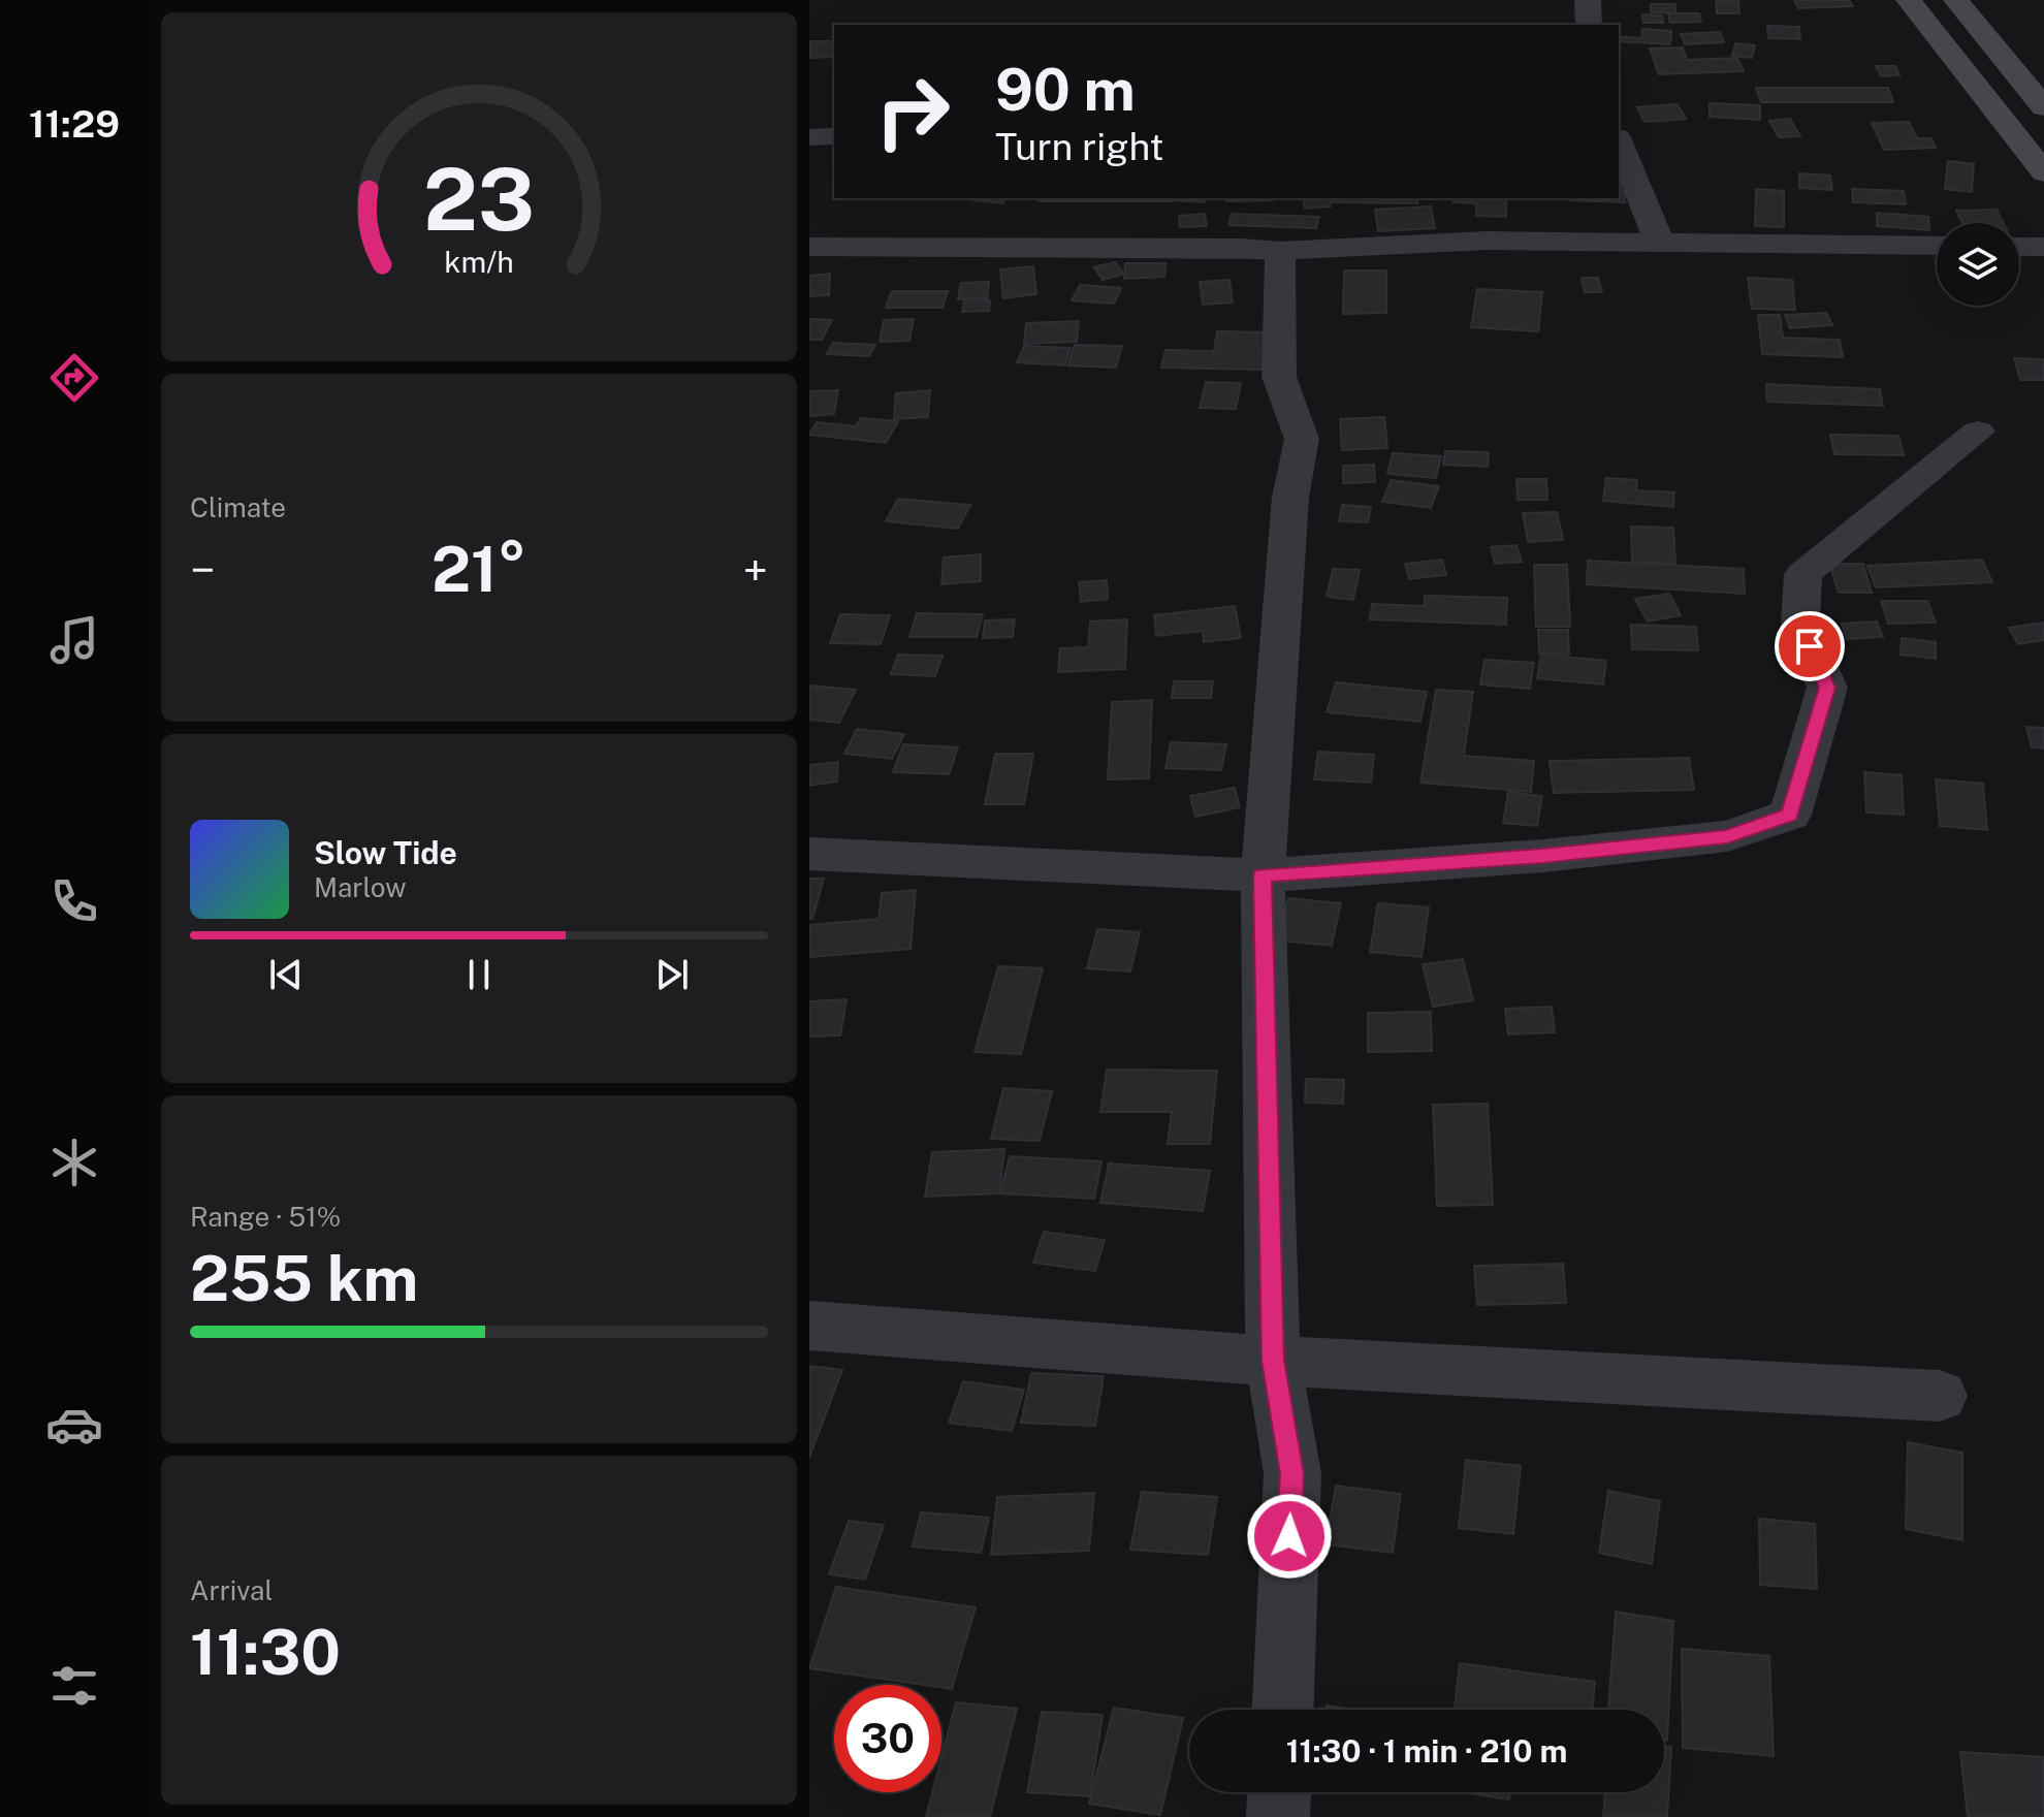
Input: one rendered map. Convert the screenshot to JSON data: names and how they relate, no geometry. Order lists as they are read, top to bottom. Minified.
{"page":{"tabs":"11:29","turn":["90 m","Turn right"],"tile":["Climate",["Range · 51%","255 km"],["Arrival","11:30"]],"heat":["−","21°","+"],"song":["Slow Tide","Marlow"],"limit":"30","trip":"11:30 · 1 min · 210 m","gauge":["23","km/h"]}}
